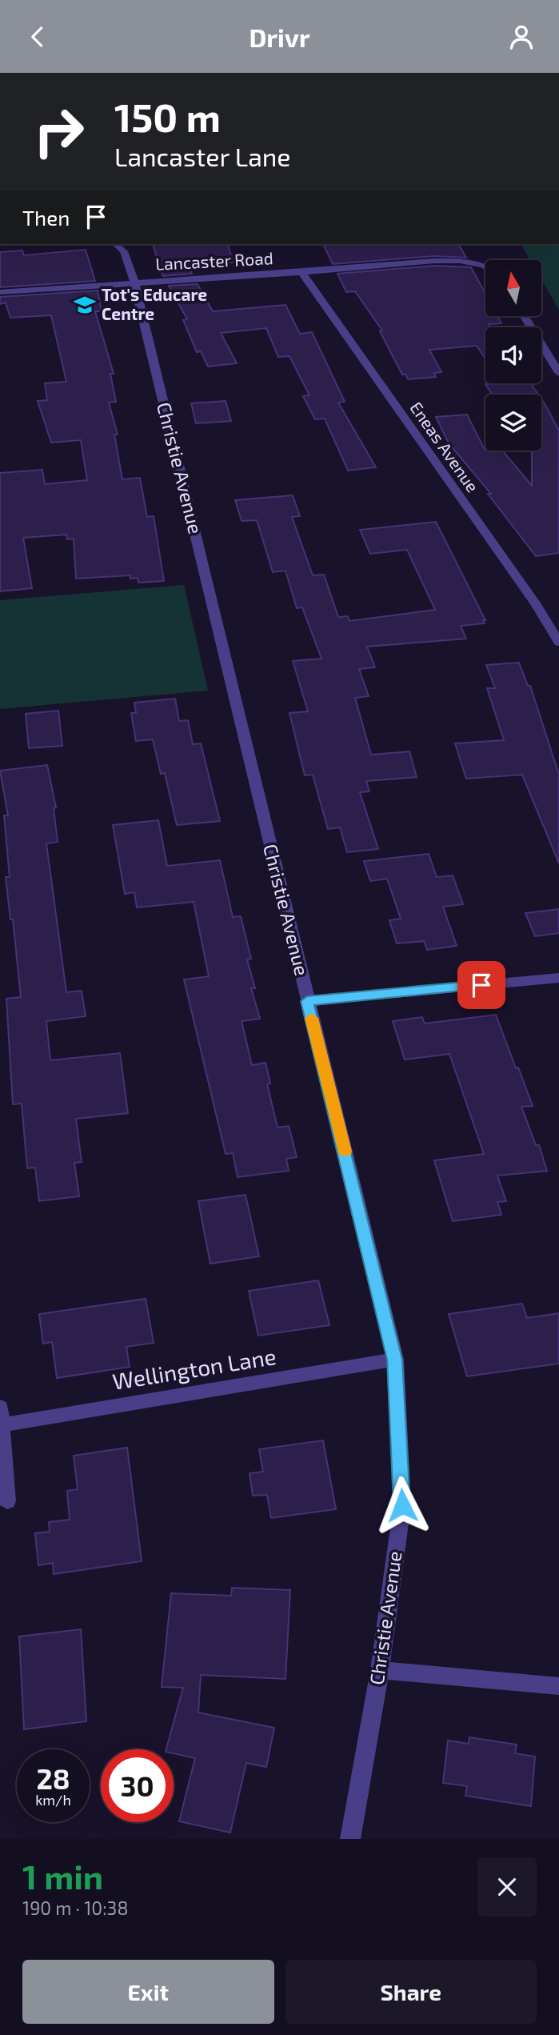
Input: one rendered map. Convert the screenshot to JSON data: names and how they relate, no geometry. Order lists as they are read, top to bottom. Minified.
{"streets":{"street":["Lancaster Road","Eneas Avenue","Christie Avenue","Wellington Lane"]},"crossings":[["Lancaster Road","Eneas Avenue"],["Lancaster Road","Christie Avenue"],["Christie Avenue","Wellington Lane"]],"places":{"school or university":["Tot's Educare Centre"]},"north":"top","page":{"header":"Drivr","turn":["150 m","Lancaster Lane"],"then":"Then","speed":"28 km/h","limit":"30","heading":["1 min","190 m · 10:38"],"buttons":["Exit","Share"]}}
